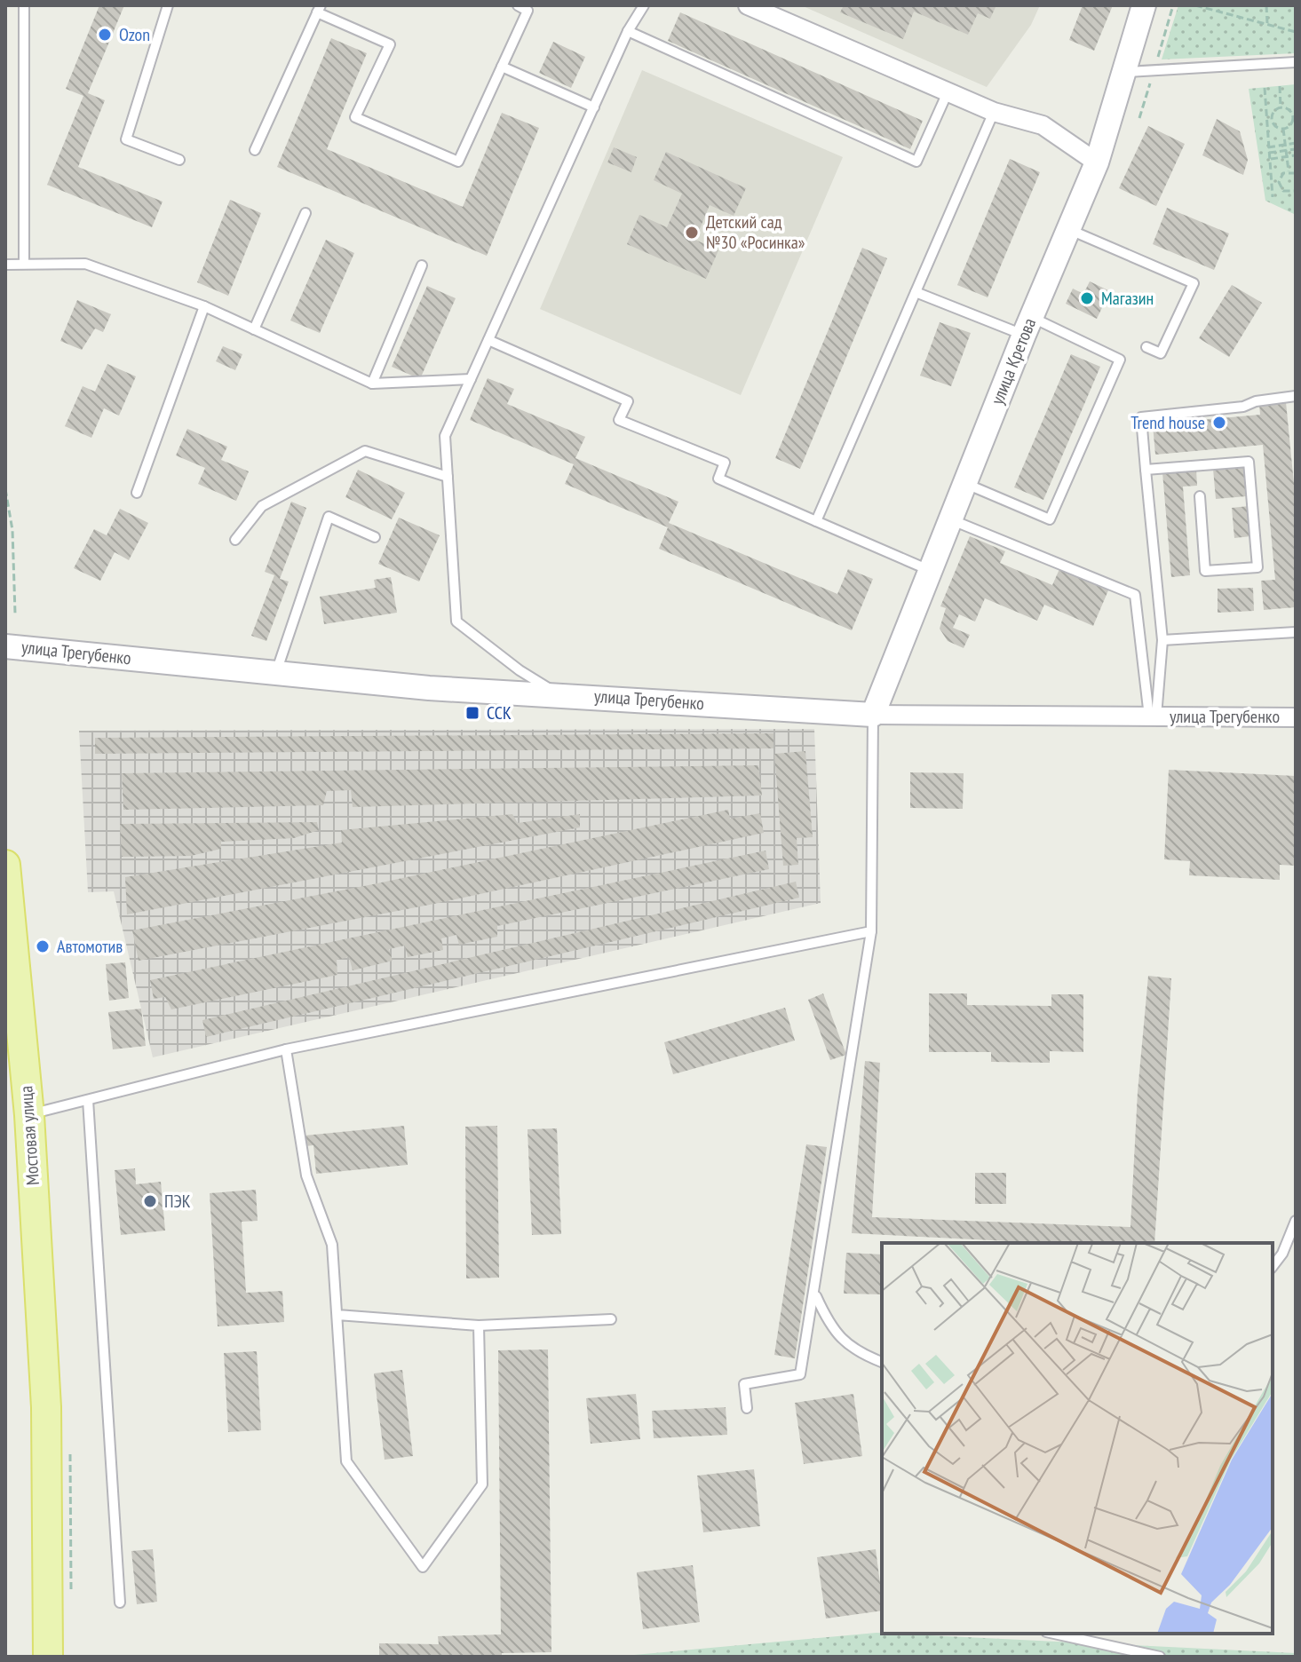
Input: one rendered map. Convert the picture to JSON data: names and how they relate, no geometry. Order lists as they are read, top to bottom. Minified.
{"streets":{"main road":["Мостовая улица"],"street":["улица Кретова","улица Трегубенко"]},"crossings":[["улица Кретова","улица Трегубенко"]],"places":{"other":["Ozon","Детский сад №30 «Росинка»","Магазин","Trend house","Автомотив","ПЭК"],"transit":["ССК"]}}
